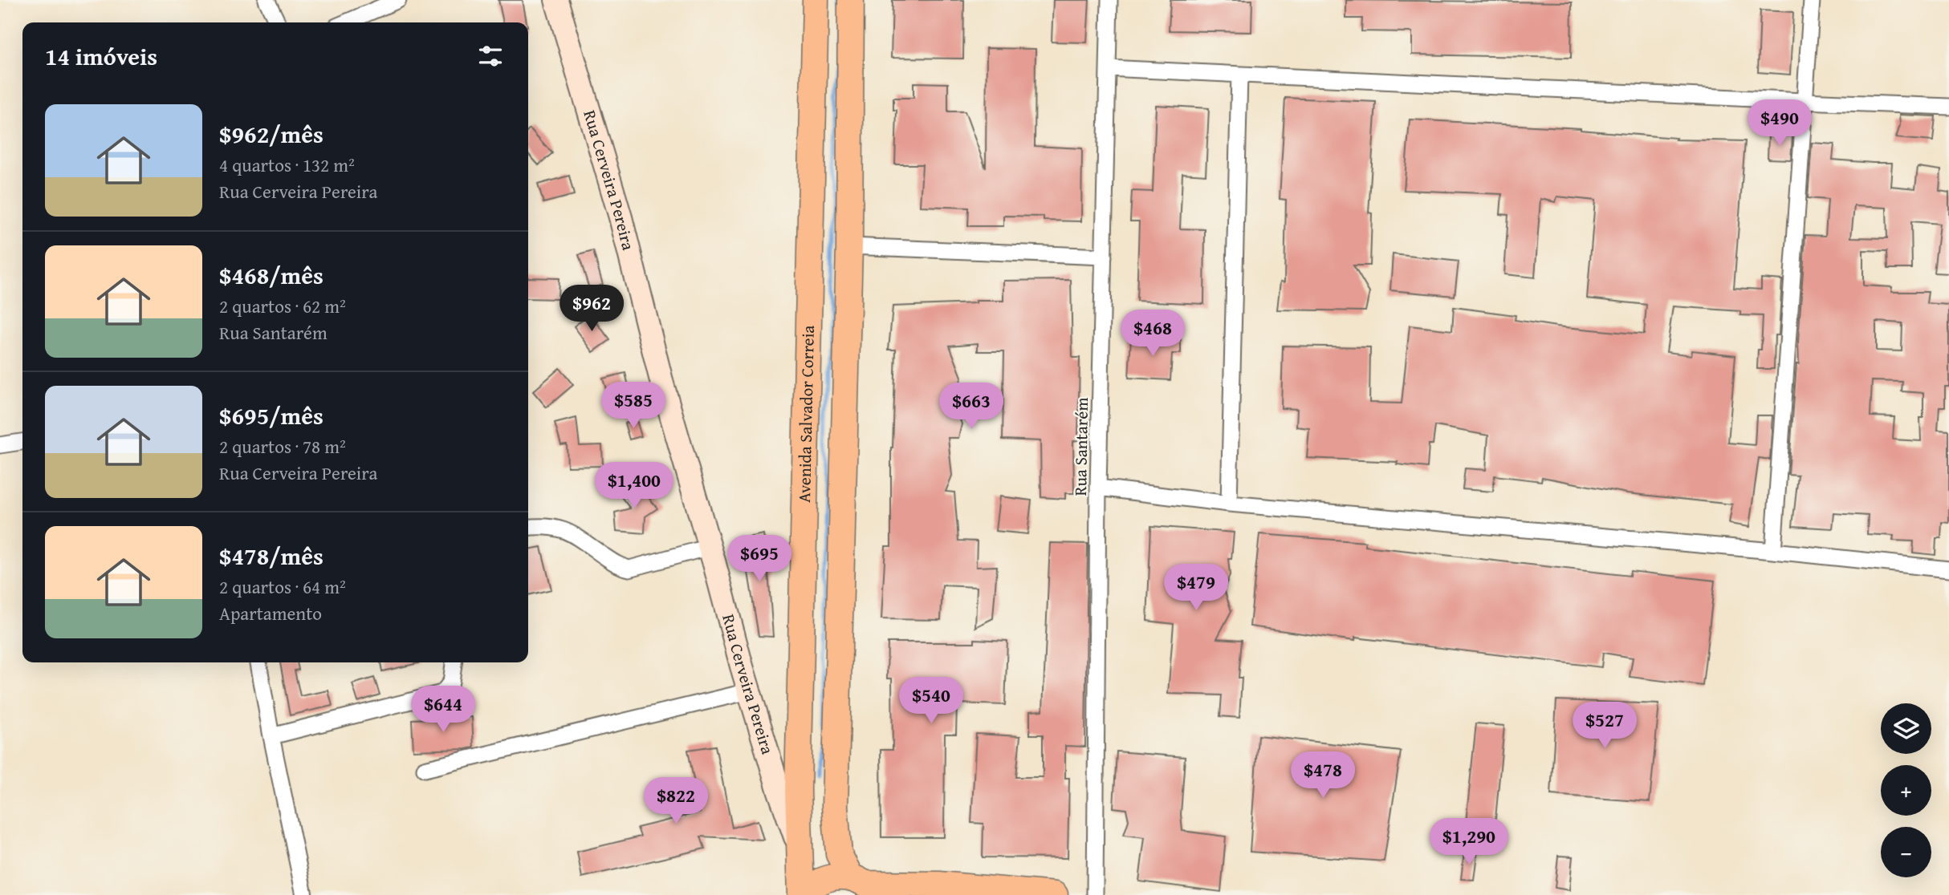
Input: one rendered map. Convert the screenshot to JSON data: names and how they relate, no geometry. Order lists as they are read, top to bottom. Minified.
{"streets":{"main road":["Rua Cerveira Pereira","Avenida Salvador Correia"],"street":["Rua Santarém"]},"crossings":[["Rua Cerveira Pereira","Avenida Salvador Correia"]],"page":{"heading":"14 imóveis","list":[{"name":"$962/mês","note":"4 quartos · 132 m² · Rua Cerveira Pereira"},{"name":"$468/mês","note":"2 quartos · 62 m² · Rua Santarém"},{"name":"$695/mês","note":"2 quartos · 78 m² · Rua Cerveira Pereira"},{"name":"$478/mês","note":"2 quartos · 64 m² · Apartamento"}],"price":["$490","$962","$468","$585","$663","$1,400","$695","$479","$540","$644","$527","$478","$822","$1,290"],"map_buttons":["+","−"]}}
